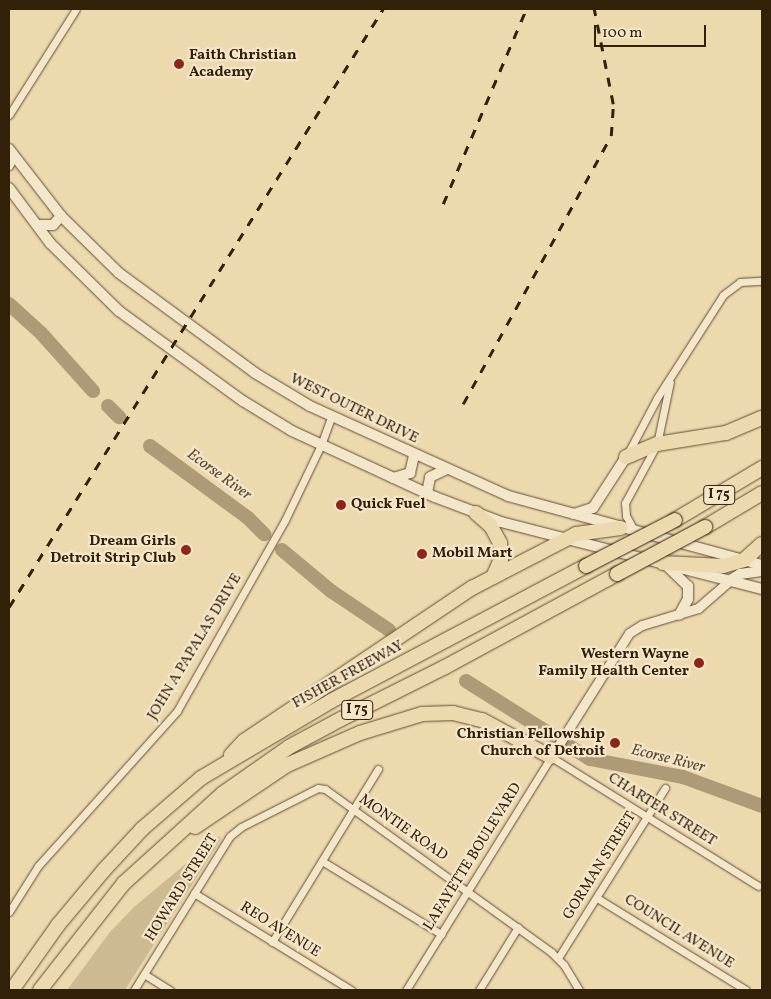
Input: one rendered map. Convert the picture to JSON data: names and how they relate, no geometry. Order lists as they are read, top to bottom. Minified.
{"streets":{"highway":["I 75","FISHER FREEWAY"],"main road":["WEST OUTER DRIVE"],"street":["JOHN A PAPALAS DRIVE","CHARTER STREET","MONTIE ROAD","LAFAYETTE BOULEVARD","GORMAN STREET","HOWARD STREET","REO AVENUE","COUNCIL AVENUE"]},"crossings":[["WEST OUTER DRIVE","JOHN A PAPALAS DRIVE"],["CHARTER STREET","LAFAYETTE BOULEVARD"],["CHARTER STREET","GORMAN STREET"],["MONTIE ROAD","LAFAYETTE BOULEVARD"],["MONTIE ROAD","GORMAN STREET"],["MONTIE ROAD","HOWARD STREET"],["GORMAN STREET","COUNCIL AVENUE"],["HOWARD STREET","REO AVENUE"]],"water":["Ecorse River"],"places":["Faith Christian Academy","Quick Fuel","Dream Girls Detroit Strip Club","Mobil Mart","Western Wayne Family Health Center","Christian Fellowship Church of Detroit"],"scale_bar":"100 m"}
